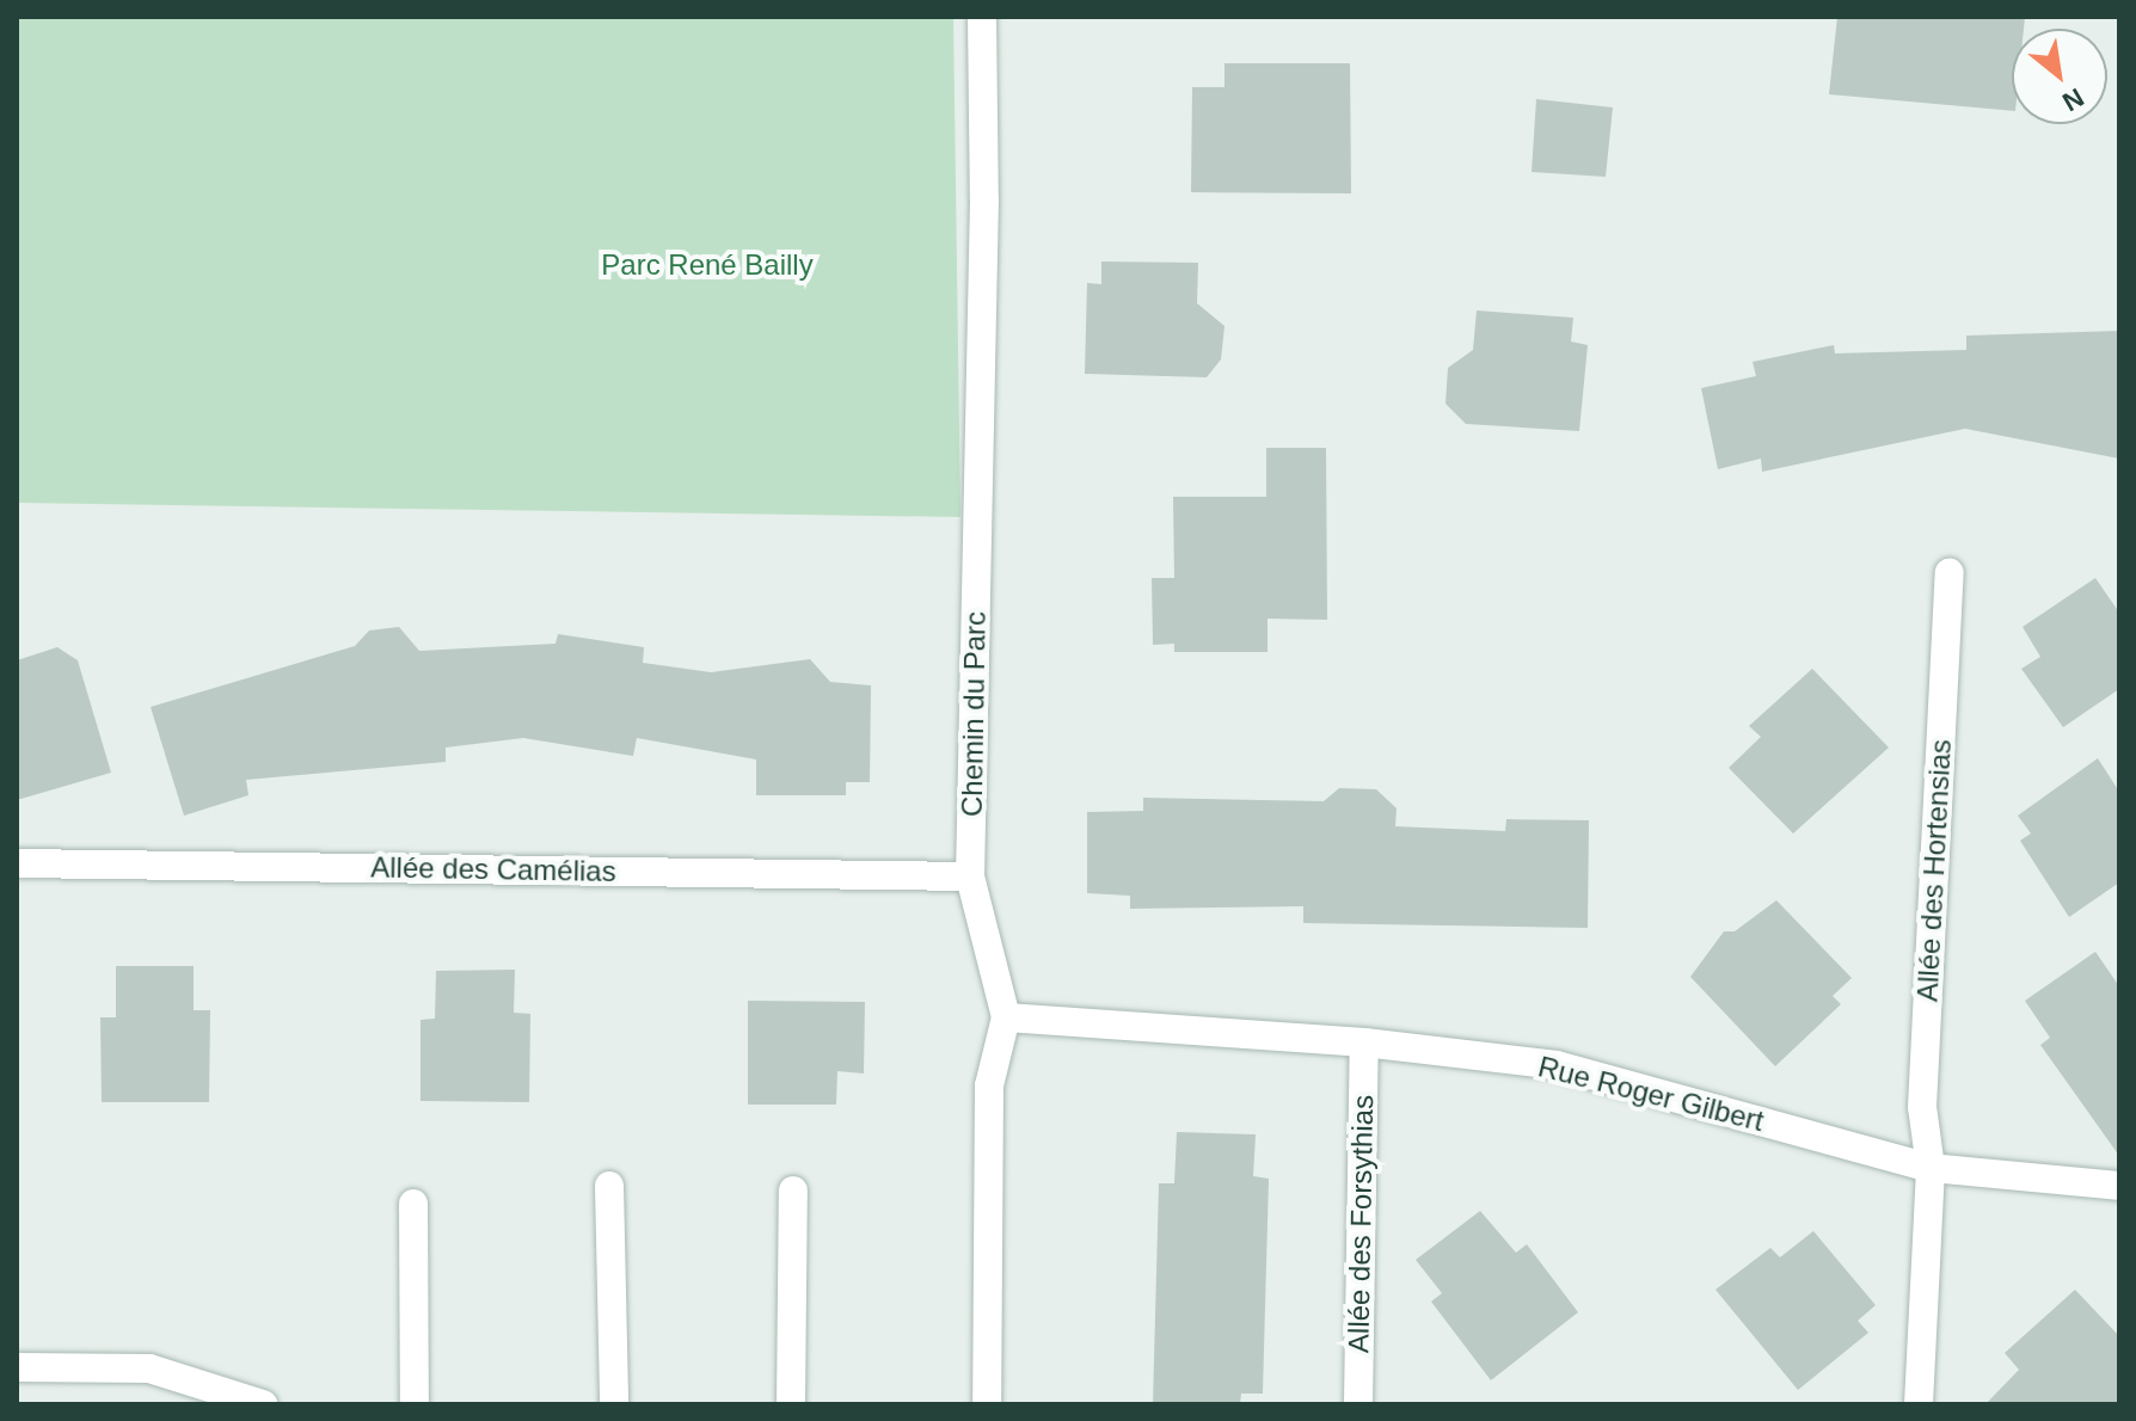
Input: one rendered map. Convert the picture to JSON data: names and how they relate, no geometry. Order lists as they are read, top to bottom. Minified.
{"streets":{"street":["Chemin du Parc","Allée des Camélias","Allée des Hortensias","Rue Roger Gilbert","Allée des Forsythias"]},"crossings":[["Chemin du Parc","Allée des Camélias"],["Chemin du Parc","Rue Roger Gilbert"],["Allée des Hortensias","Rue Roger Gilbert"],["Rue Roger Gilbert","Allée des Forsythias"]],"parks":["Parc René Bailly"],"north":"bottom right"}
